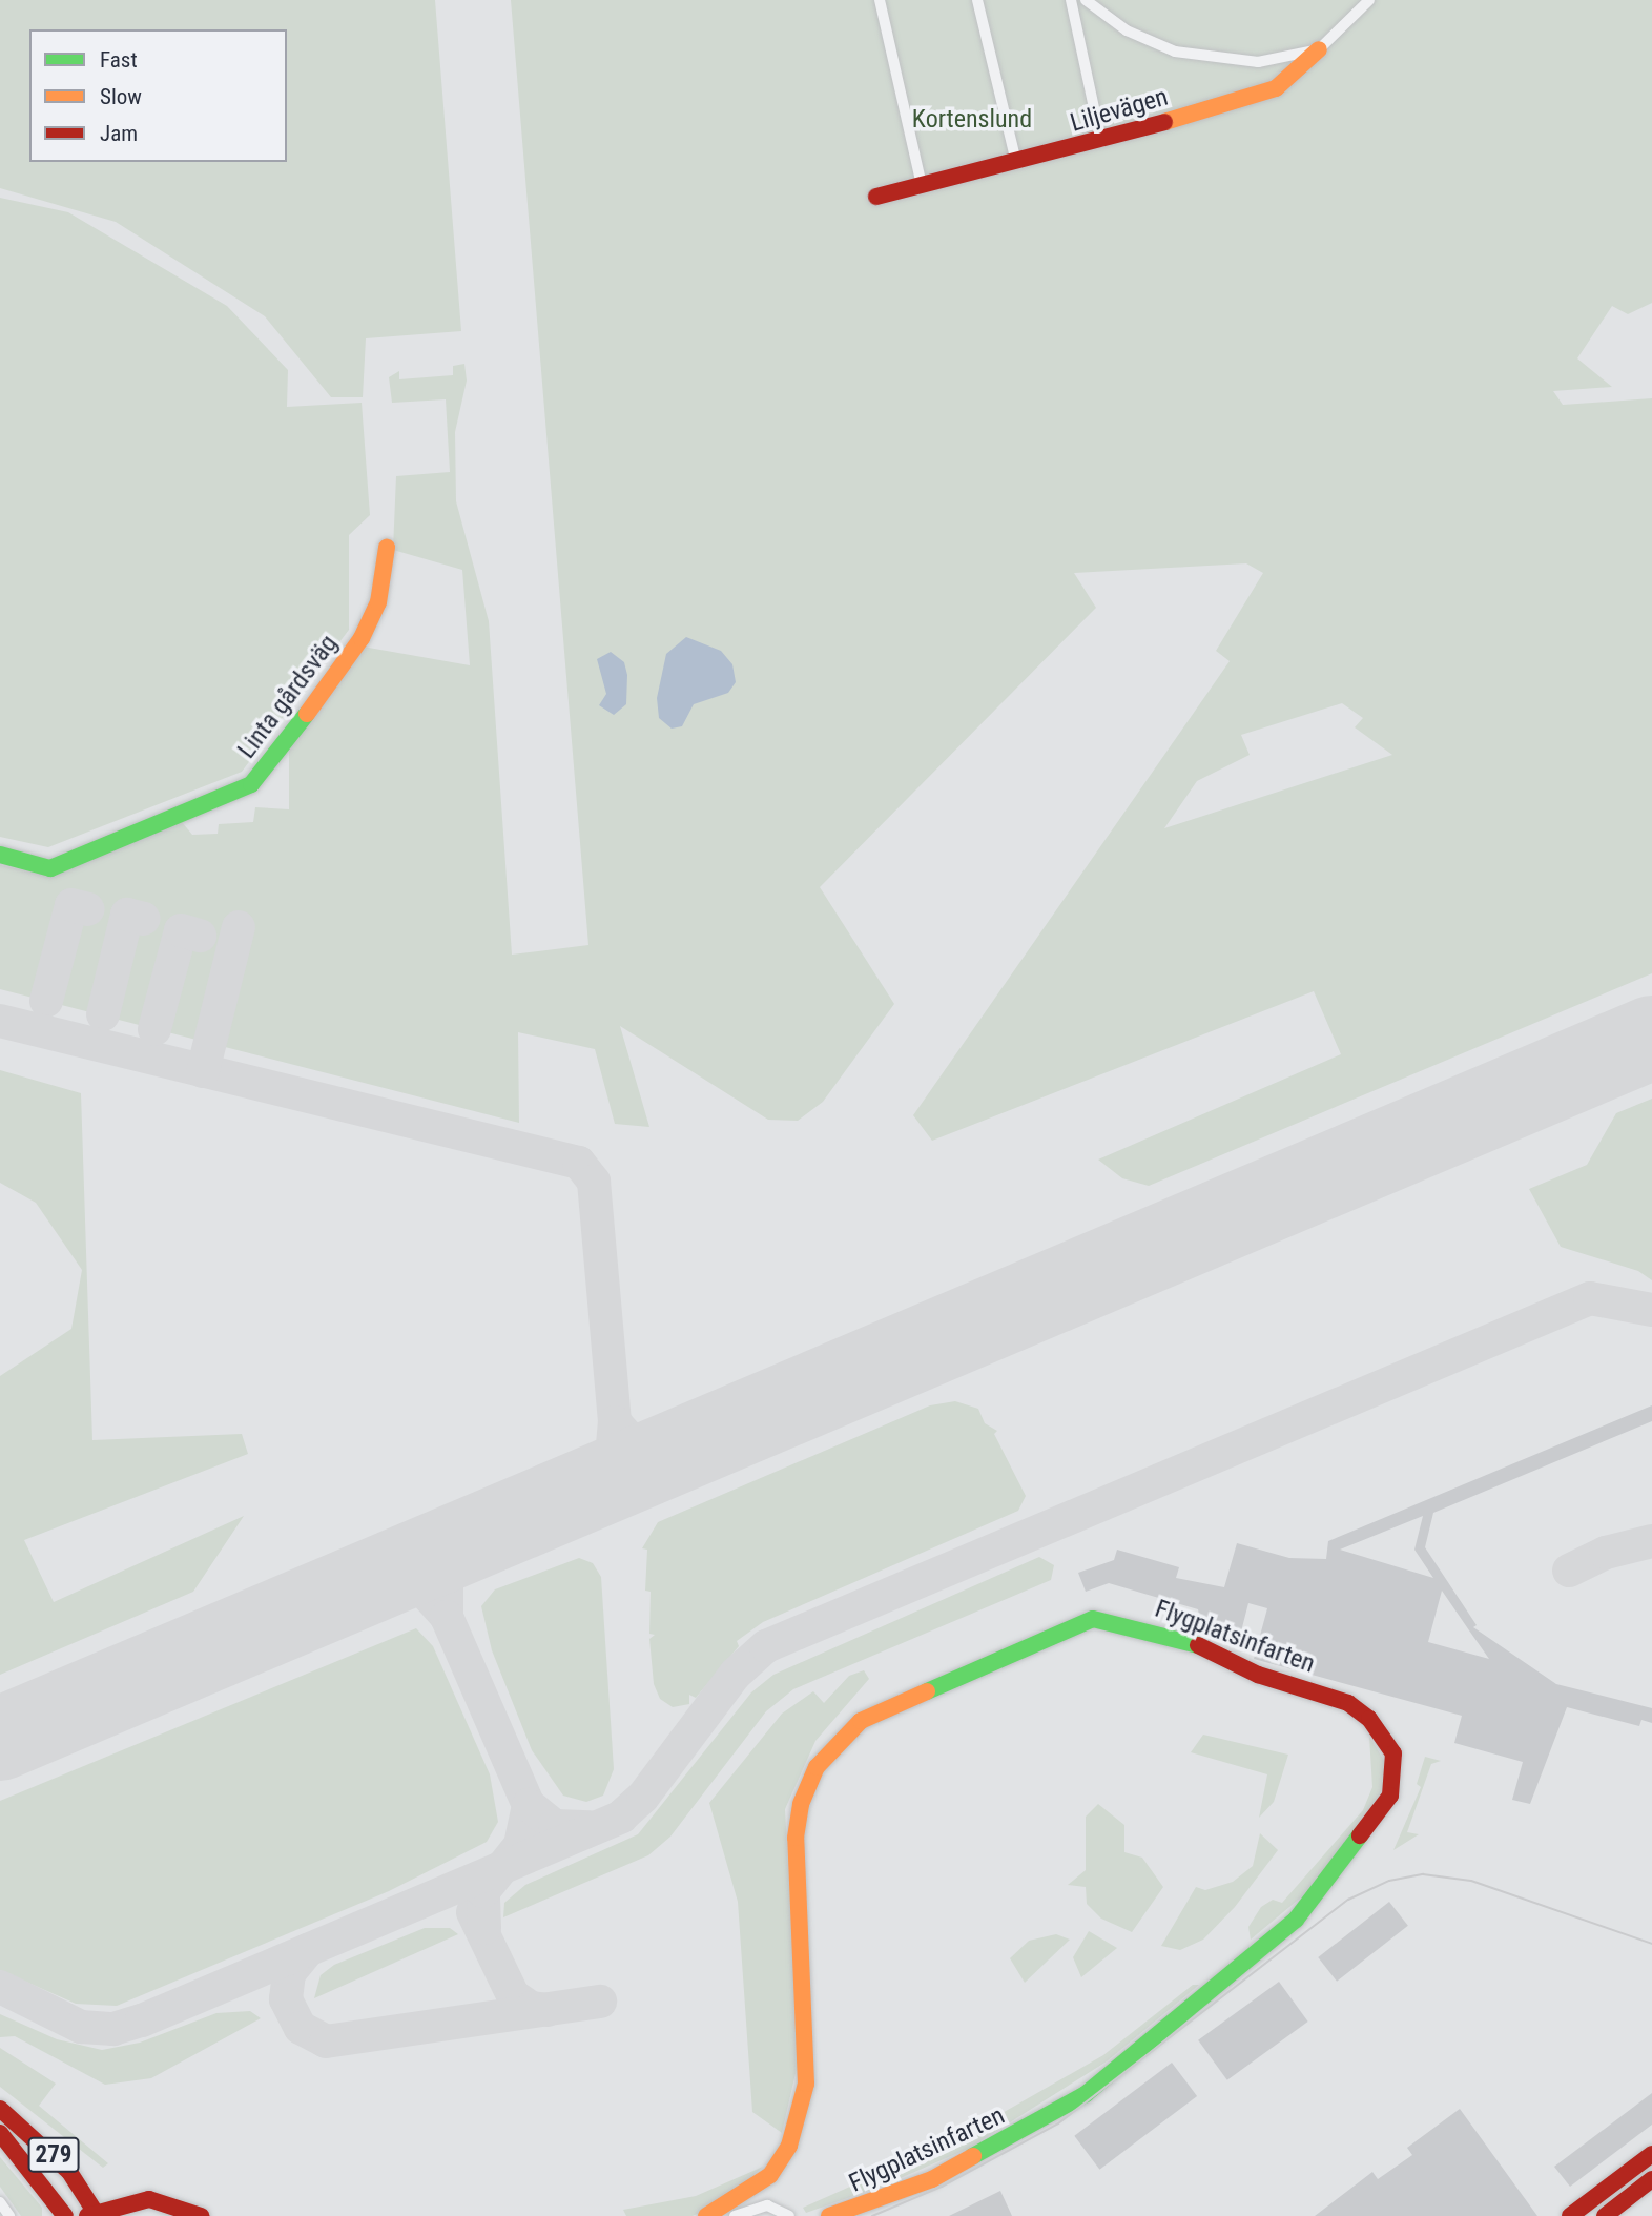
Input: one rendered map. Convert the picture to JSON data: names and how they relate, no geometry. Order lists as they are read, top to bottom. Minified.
{"streets":{"street":["Liljevägen","Linta gårdsväg","Flygplatsinfarten","279"]},"parks":["Kortenslund"],"legend":["Fast","Slow","Jam"]}
